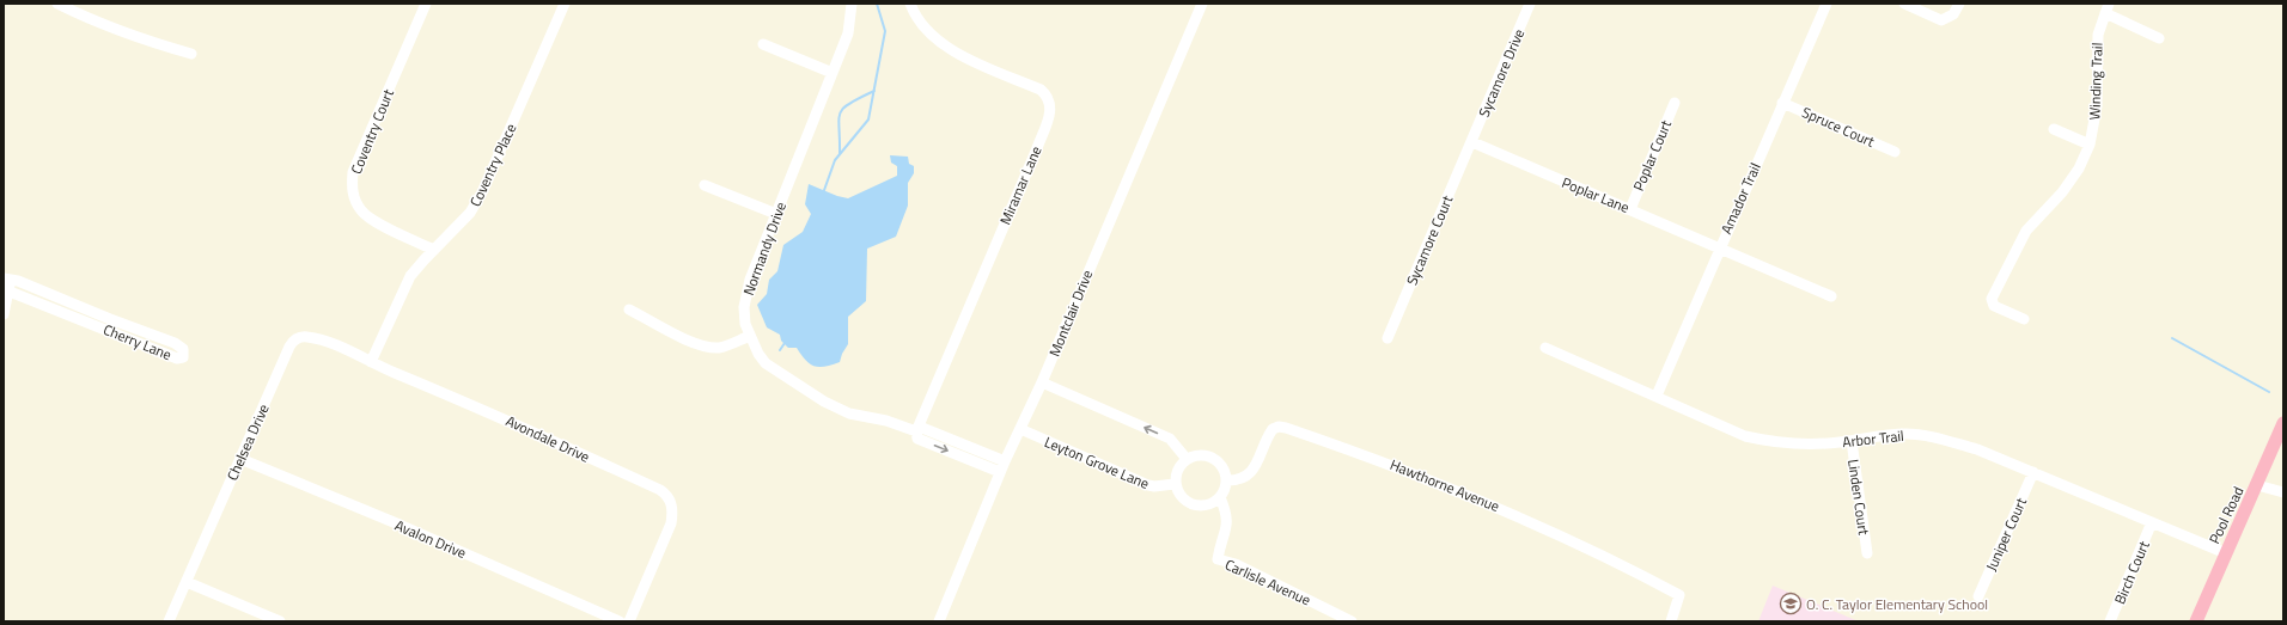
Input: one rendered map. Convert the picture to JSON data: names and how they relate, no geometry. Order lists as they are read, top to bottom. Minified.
{"streets":{"main road":["Pool Road"],"street":["Sycamore Drive","Winding Trail","Spruce Court","Coventry Court","Poplar Court","Coventry Place","Miramar Lane","Poplar Lane","Amador Trail","Sycamore Court","Normandy Drive","Montclair Drive","Cherry Lane","Avondale Drive","Arbor Trail","Chelsea Drive","Leyton Grove Lane","Hawthorne Avenue","Linden Court","Juniper Court","Avalon Drive","Birch Court","Carlisle Avenue"]},"crossings":[["Sycamore Drive","Poplar Lane"],["Sycamore Drive","Sycamore Court"],["Spruce Court","Amador Trail"],["Coventry Court","Coventry Place"],["Poplar Court","Poplar Lane"],["Coventry Place","Avondale Drive"],["Coventry Place","Chelsea Drive"],["Miramar Lane","Normandy Drive"],["Poplar Lane","Amador Trail"],["Poplar Lane","Sycamore Court"],["Amador Trail","Arbor Trail"],["Normandy Drive","Montclair Drive"],["Montclair Drive","Leyton Grove Lane"],["Avondale Drive","Chelsea Drive"],["Arbor Trail","Linden Court"],["Arbor Trail","Pool Road"],["Arbor Trail","Juniper Court"],["Arbor Trail","Birch Court"],["Chelsea Drive","Avalon Drive"],["Leyton Grove Lane","Hawthorne Avenue"],["Leyton Grove Lane","Carlisle Avenue"],["Hawthorne Avenue","Carlisle Avenue"]],"places":{"school or university":["O. C. Taylor Elementary School"]}}
